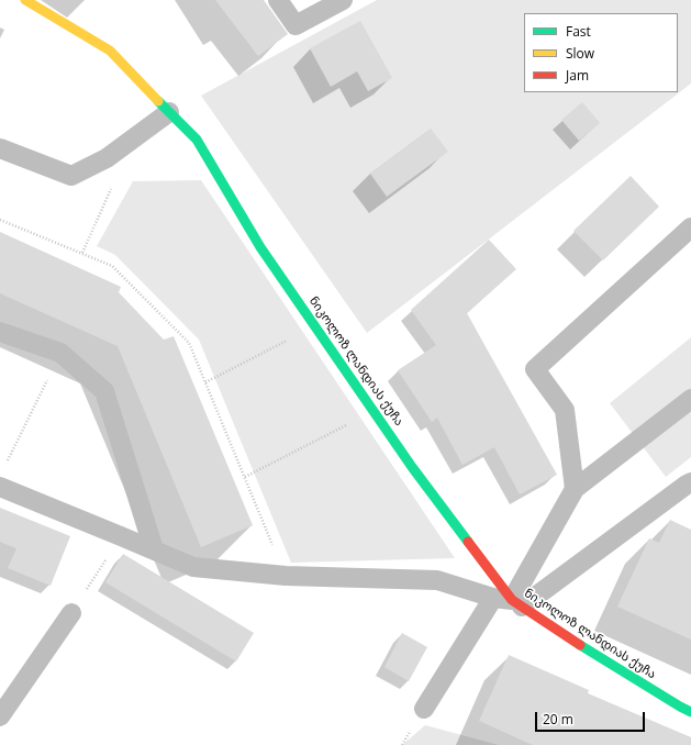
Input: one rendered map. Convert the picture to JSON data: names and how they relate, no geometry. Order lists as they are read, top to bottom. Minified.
{"streets":{"street":["ნიკოლოზ ლანდიას ქუჩა"]},"legend":["Fast","Slow","Jam"],"scale_bar":"20 m"}
